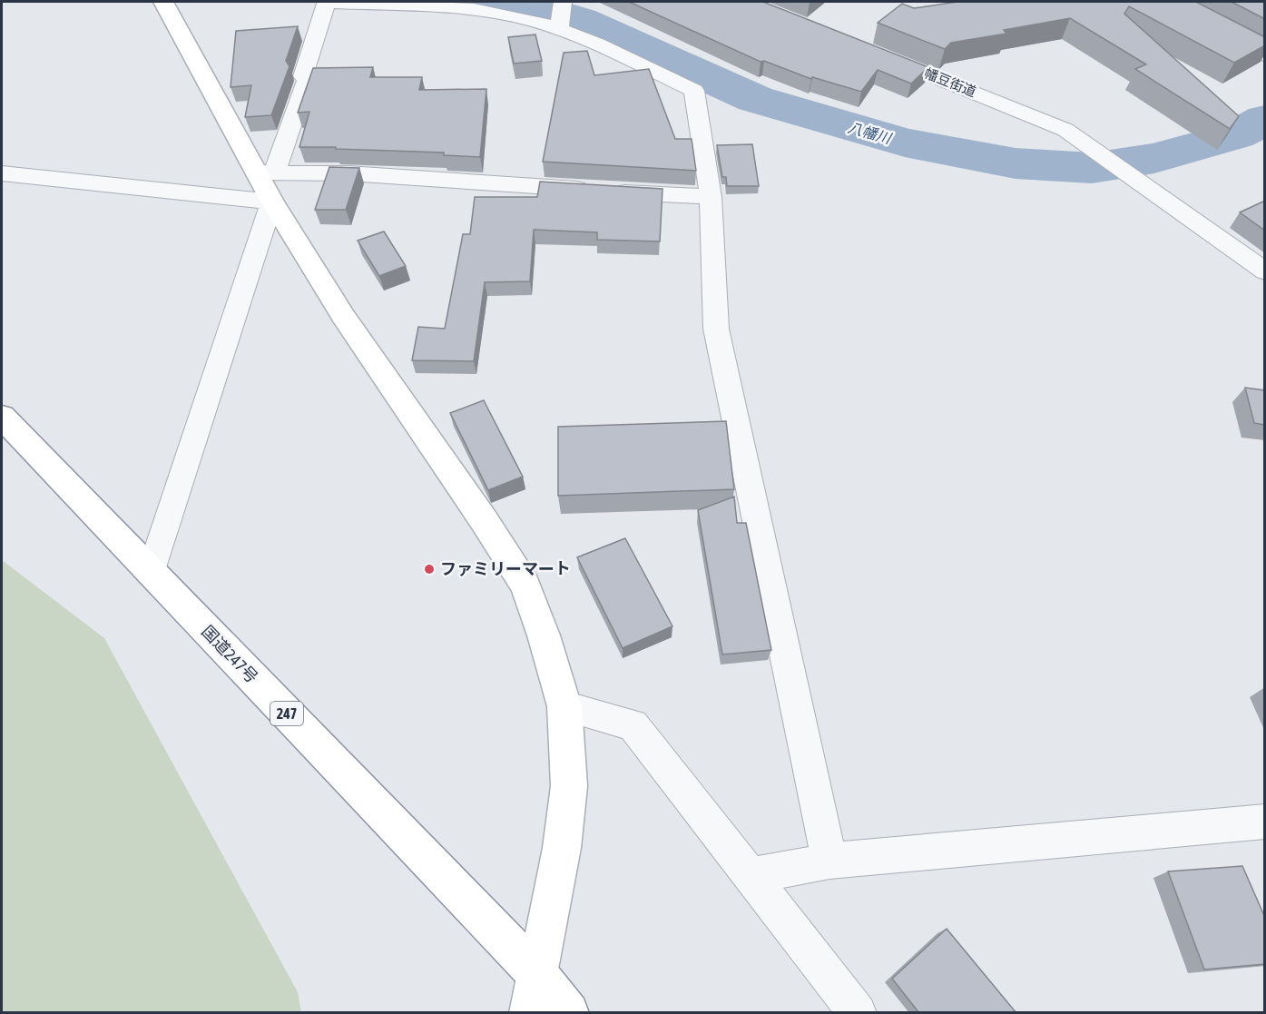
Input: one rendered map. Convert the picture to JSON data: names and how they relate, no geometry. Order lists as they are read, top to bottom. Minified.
{"streets":{"main road":["国道247号","247"],"street":["幡豆街道"]},"water":["八幡川"],"places":["ファミリーマート"]}
